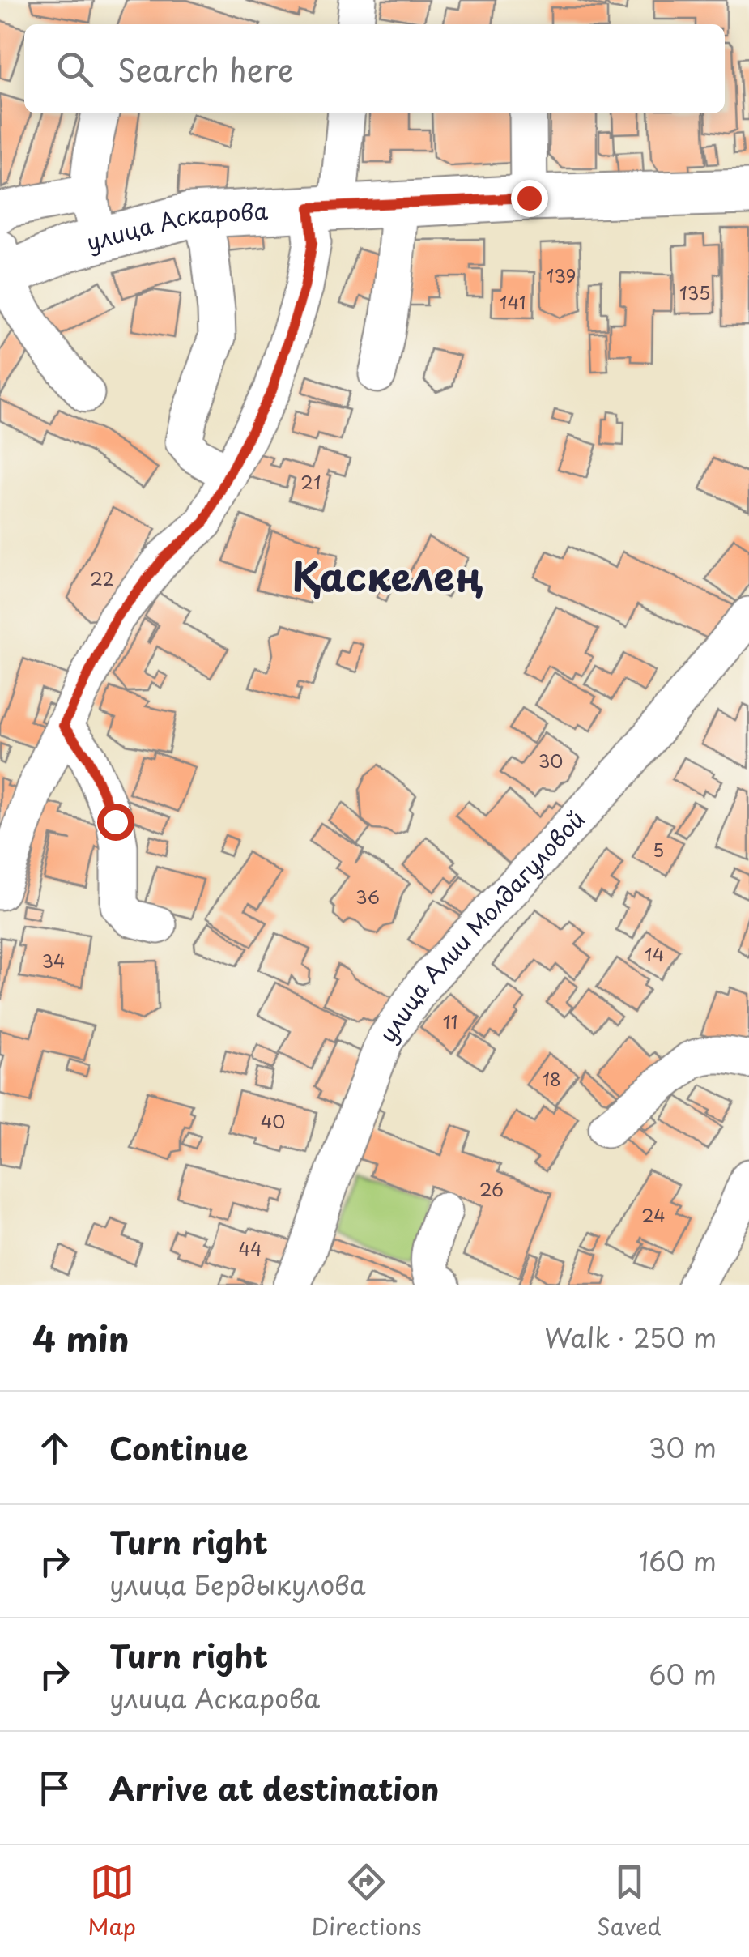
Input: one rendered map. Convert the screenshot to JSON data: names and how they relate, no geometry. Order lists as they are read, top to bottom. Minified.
{"streets":{"main road":["улица Аскарова"],"street":["улица Алии Молдагуловой"]},"districts":["Қаскелең"],"house_numbers":["139","135","141","21","22","30","5","36","14","34","11","18","40","26","24","44"],"page":{"search":"Search here","heading":["4 min","Walk · 250 m"],"list":[["Continue","30 m"],["Turn right","улица Бердыкулова","160 m"],["Turn right","улица Аскарова","60 m"],"Arrive at destination"],"nav":["Map","Directions","Saved"]}}
